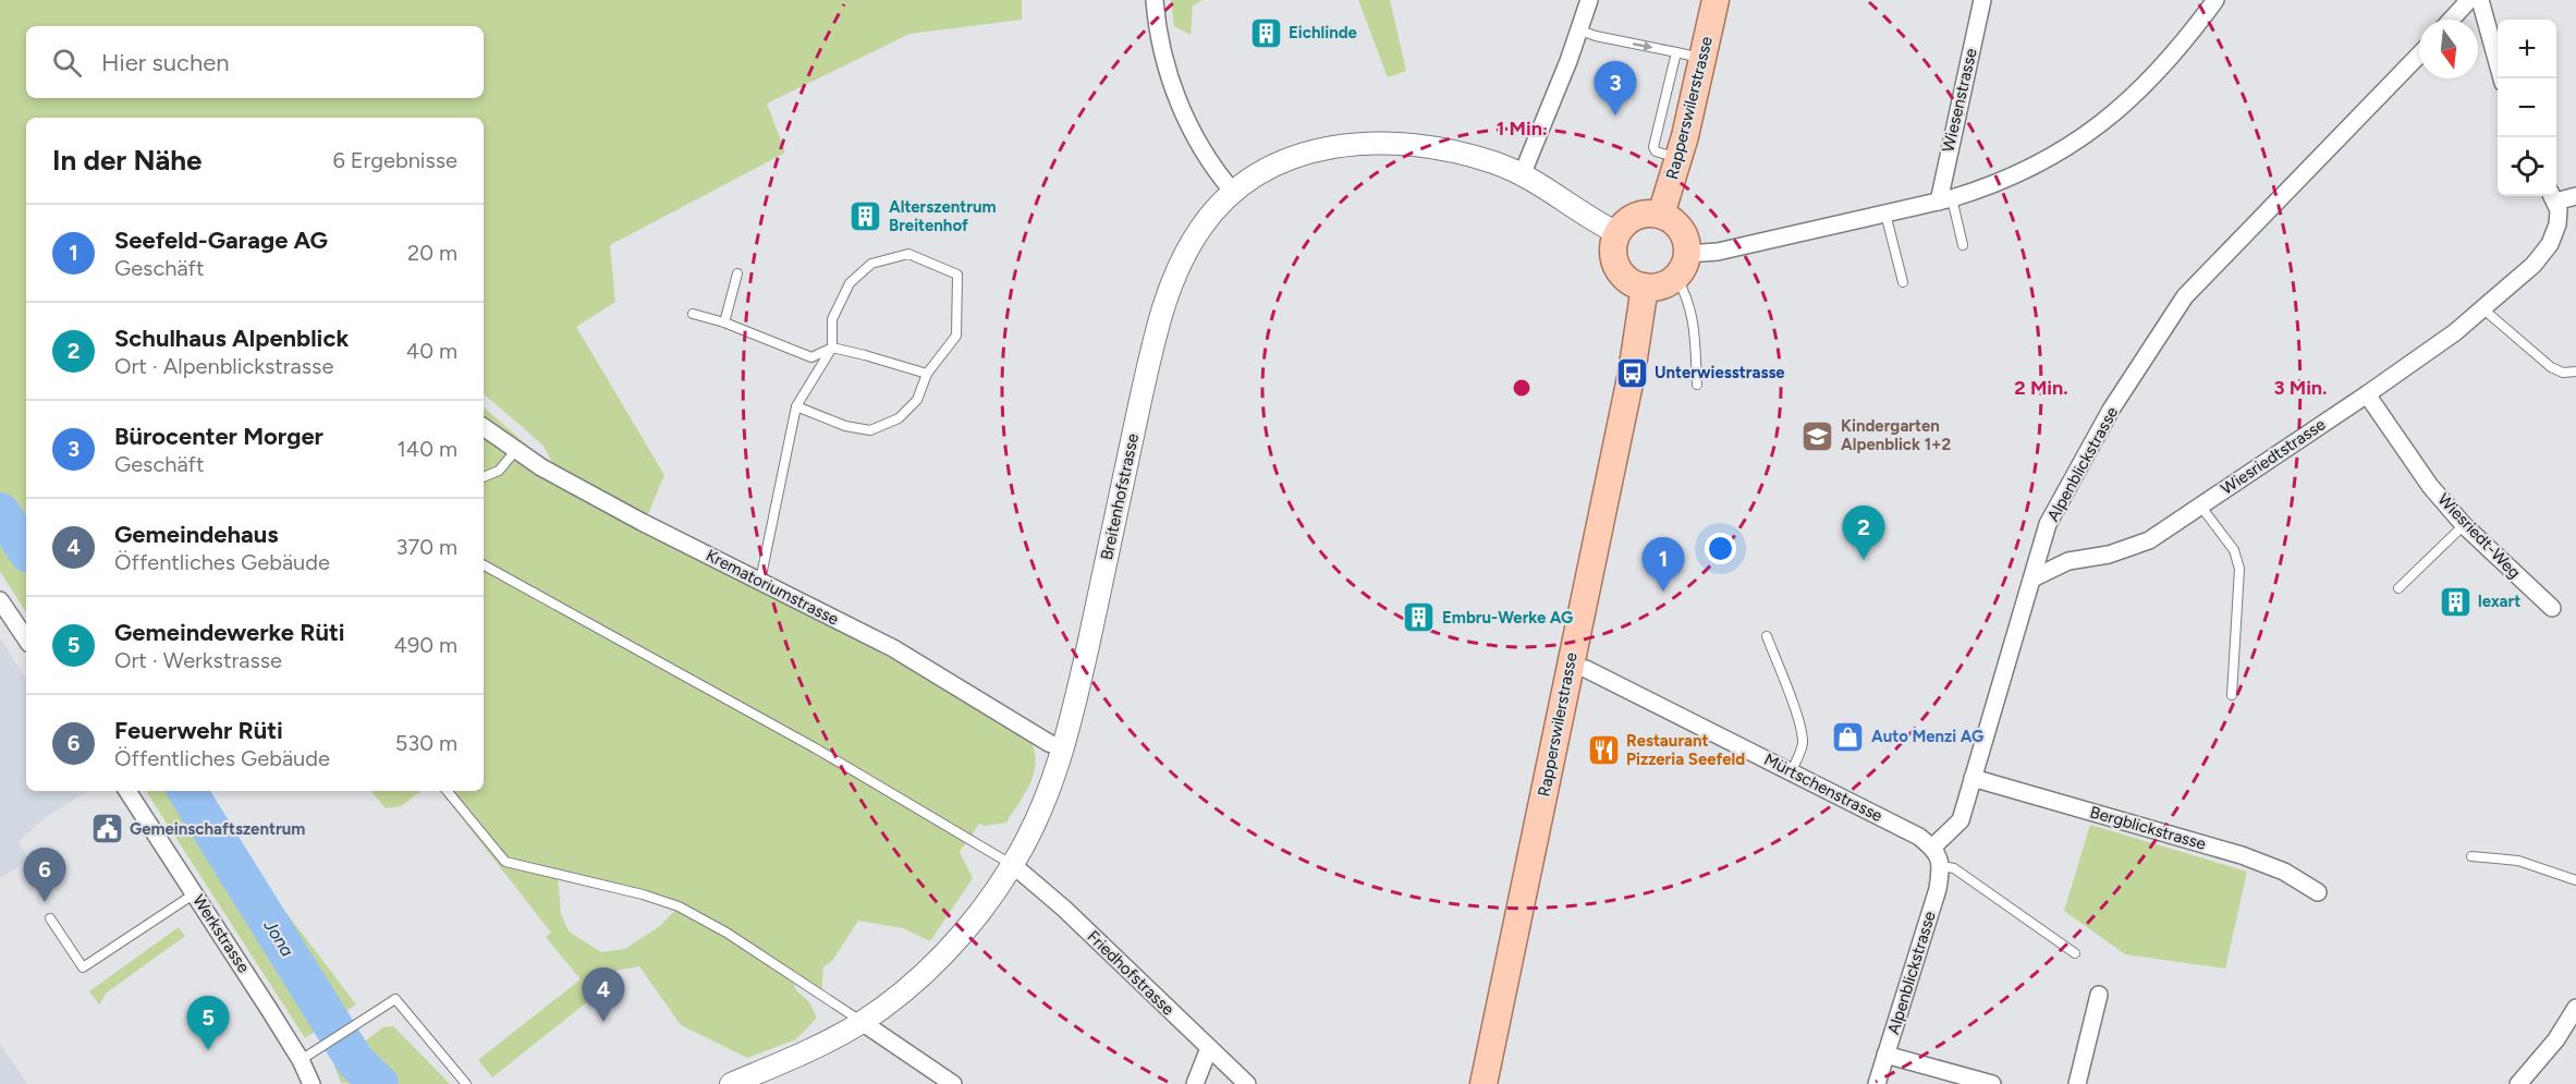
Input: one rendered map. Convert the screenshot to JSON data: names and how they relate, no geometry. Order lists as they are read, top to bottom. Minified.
{"streets":{"main road":["Rapperswilerstrasse"],"street":["Wiesenstrasse","Wiesriedtstrasse","Alpenblickstrasse","Breitenhofstrasse","Wiesriedt-Weg","Krematoriumstrasse","Mürtschenstrasse","Bergblickstrasse","Werkstrasse","Friedhofstrasse"]},"crossings":[["Rapperswilerstrasse","Breitenhofstrasse"],["Rapperswilerstrasse","Mürtschenstrasse"],["Wiesriedtstrasse","Alpenblickstrasse"],["Wiesriedtstrasse","Wiesriedt-Weg"],["Alpenblickstrasse","Mürtschenstrasse"],["Alpenblickstrasse","Bergblickstrasse"],["Breitenhofstrasse","Krematoriumstrasse"],["Breitenhofstrasse","Friedhofstrasse"]],"water":["Jona"],"places":{"building":["Eichlinde","Alterszentrum Breitenhof","lexart","Embru-Werke AG"],"bus stop":["Unterwiesstrasse"],"school or university":["Kindergarten Alpenblick 1+2"],"shop":["Auto Menzi AG"],"restaurant":["Restaurant Pizzeria Seefeld"],"public building":["Gemeinschaftszentrum"]},"north":"bottom","page":{"map_buttons":["+","−"],"search":"Hier suchen","pins":["3","2","1","6","4","5"],"heading":["In der Nähe","6 Ergebnisse"],"list":[{"mark":"1","name":"Seefeld-Garage AG","note":"Geschäft","value":"20 m"},{"mark":"2","name":"Schulhaus Alpenblick","note":"Ort · Alpenblickstrasse","value":"40 m"},{"mark":"3","name":"Bürocenter Morger","note":"Geschäft","value":"140 m"},{"mark":"4","name":"Gemeindehaus","note":"Öffentliches Gebäude","value":"370 m"},{"mark":"5","name":"Gemeindewerke Rüti","note":"Ort · Werkstrasse","value":"490 m"},{"mark":"6","name":"Feuerwehr Rüti","note":"Öffentliches Gebäude","value":"530 m"}]},"rings":["1 Min.","2 Min.","3 Min."]}
